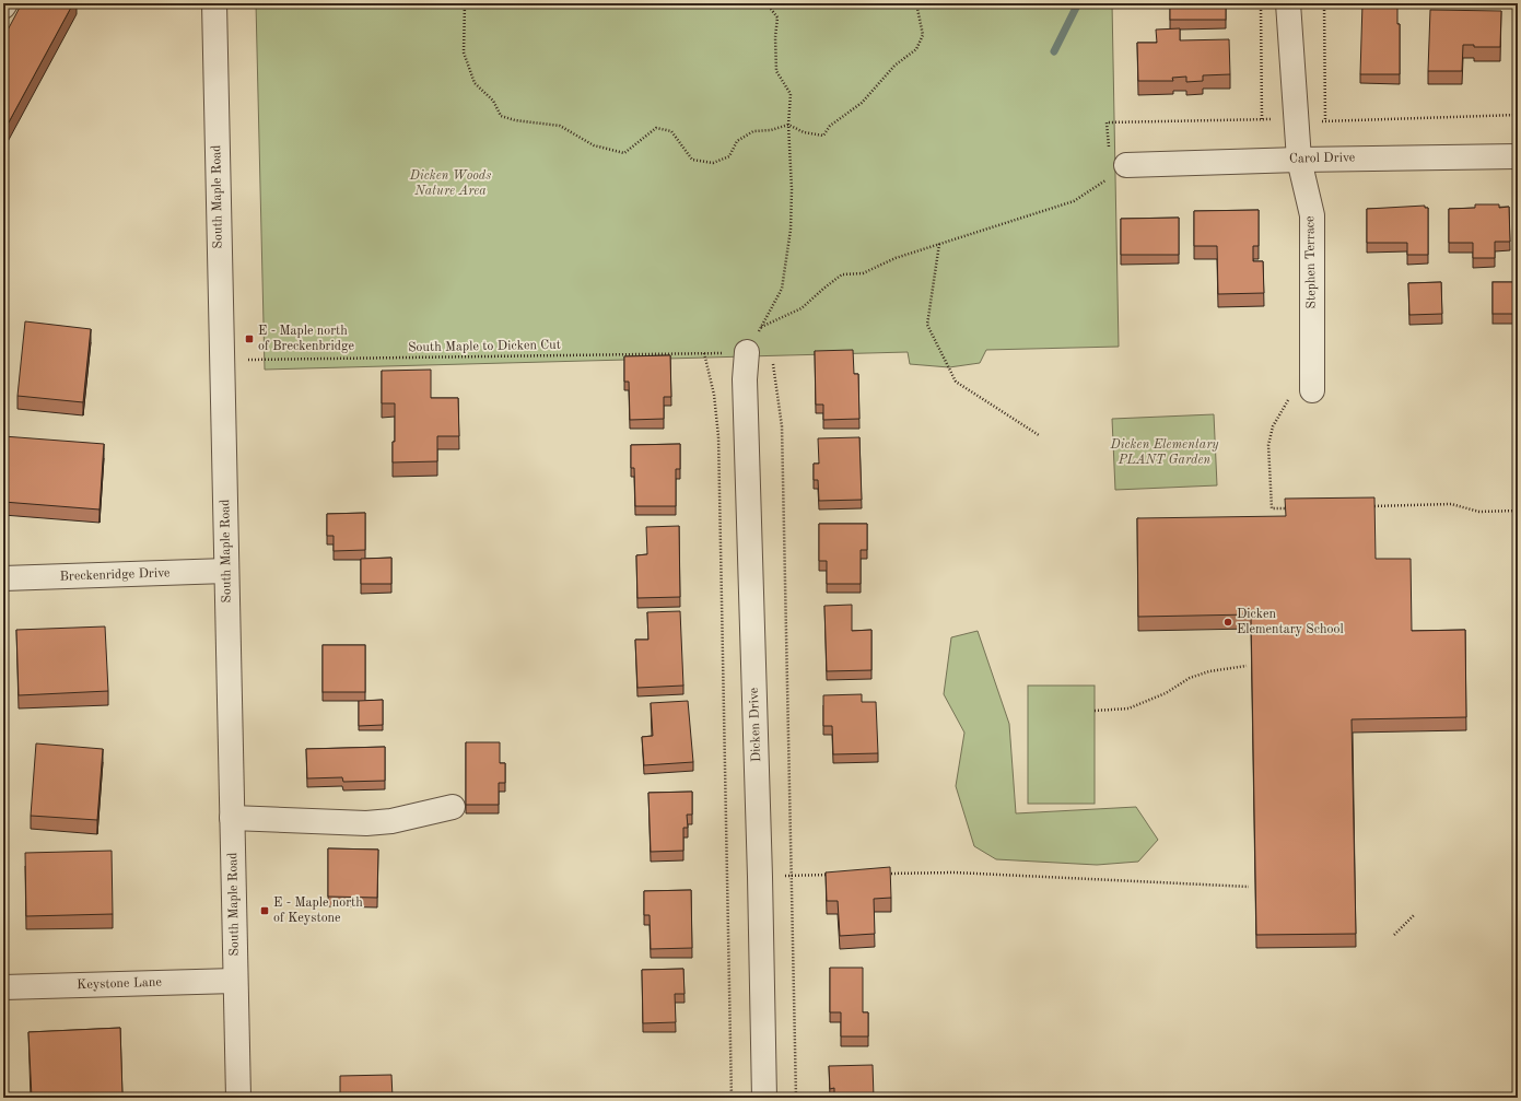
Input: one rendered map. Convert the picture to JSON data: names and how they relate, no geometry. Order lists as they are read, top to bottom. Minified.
{"streets":{"street":["Carol Drive","South Maple Road","Stephen Terrace","Breckenridge Drive","Dicken Drive","Keystone Lane"],"path":["South Maple to Dicken Cut"]},"crossings":[["Carol Drive","Stephen Terrace"],["South Maple Road","South Maple to Dicken Cut"],["South Maple Road","Breckenridge Drive"],["South Maple Road","Keystone Lane"],["South Maple to Dicken Cut","Dicken Drive"]],"parks":["Dicken Woods Nature Area","Dicken Elementary PLANT Garden"],"places":{"transit":["E - Maple north of Breckenbridge","E - Maple north of Keystone"],"other":["Dicken Elementary School"]}}
